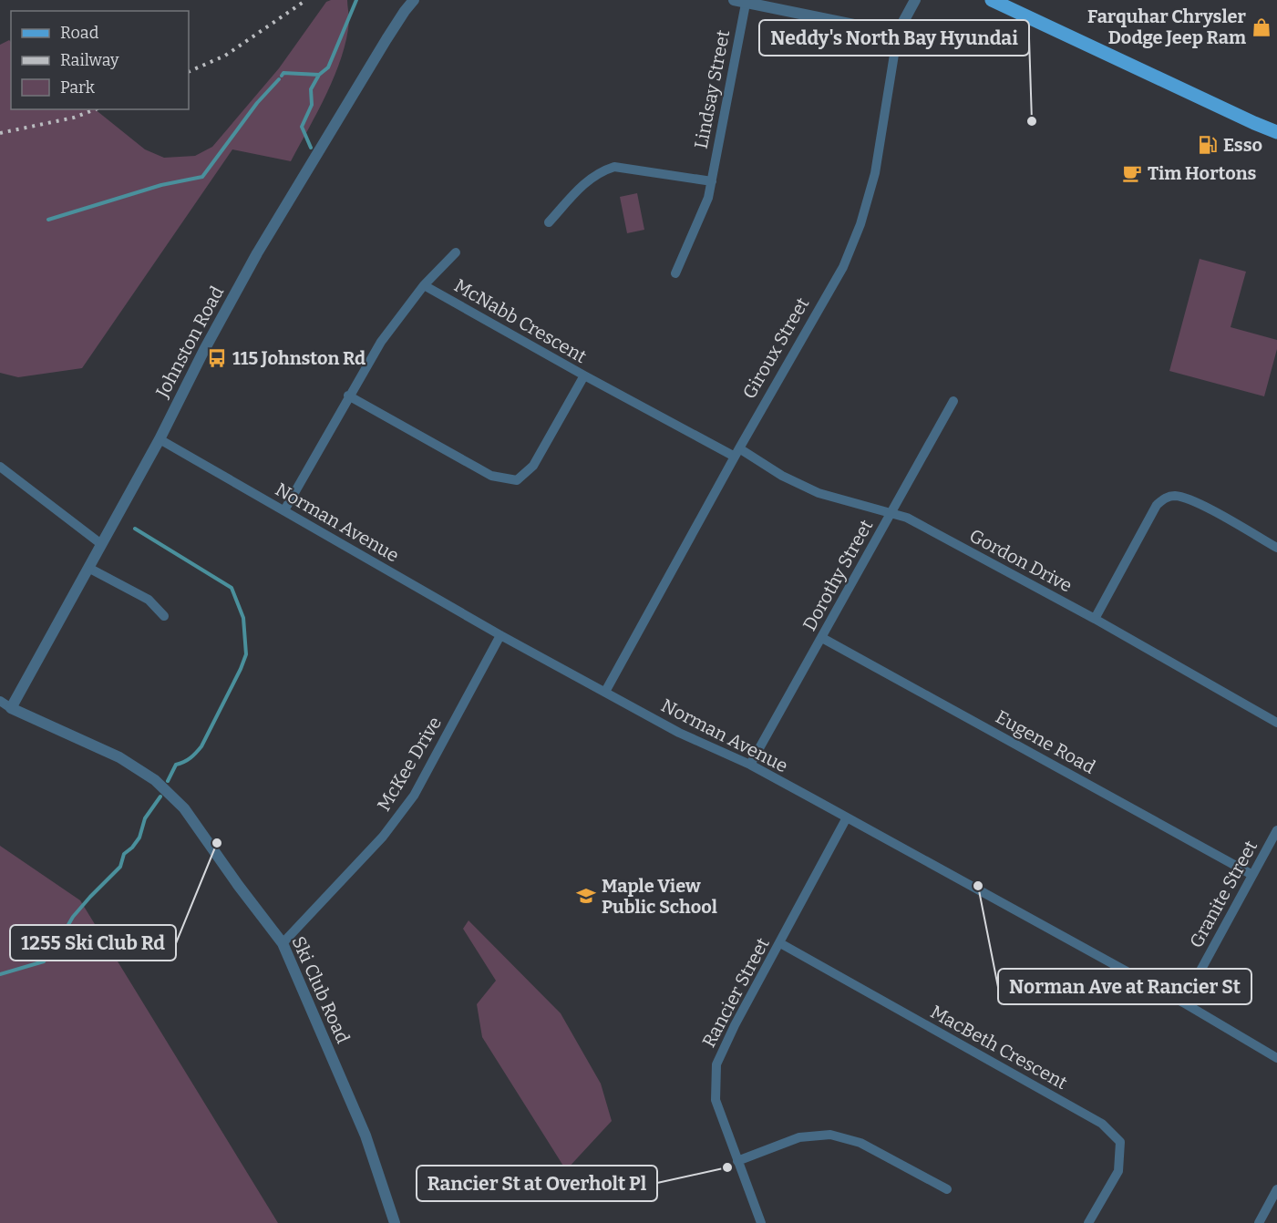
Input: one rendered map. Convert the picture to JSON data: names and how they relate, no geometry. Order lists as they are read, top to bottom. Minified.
{"streets":{"street":["Lindsay Street","McNabb Crescent","Johnston Road","Giroux Street","Norman Avenue","Gordon Drive","Dorothy Street","Eugene Road","McKee Drive","Granite Street","Ski Club Road","Rancier Street","MacBeth Crescent"]},"crossings":[["McNabb Crescent","Gordon Drive"],["Johnston Road","Norman Avenue"],["Johnston Road","Ski Club Road"],["Giroux Street","Norman Avenue"],["Giroux Street","Gordon Drive"],["Norman Avenue","Dorothy Street"],["Norman Avenue","McKee Drive"],["Norman Avenue","Granite Street"],["Norman Avenue","Rancier Street"],["Gordon Drive","Dorothy Street"],["Dorothy Street","Eugene Road"],["Eugene Road","Granite Street"],["McKee Drive","Ski Club Road"],["Rancier Street","MacBeth Crescent"]],"places":{"shop":["Farquhar Chrysler Dodge Jeep Ram"],"other":["Neddy's North Bay Hyundai","1255 Ski Club Rd","Norman Ave at Rancier St","Rancier St at Overholt Pl"],"fuel station":["Esso"],"cafe":["Tim Hortons"],"bus stop":["115 Johnston Rd"],"school or university":["Maple View Public School"]},"legend":["Road","Railway","Park"]}
